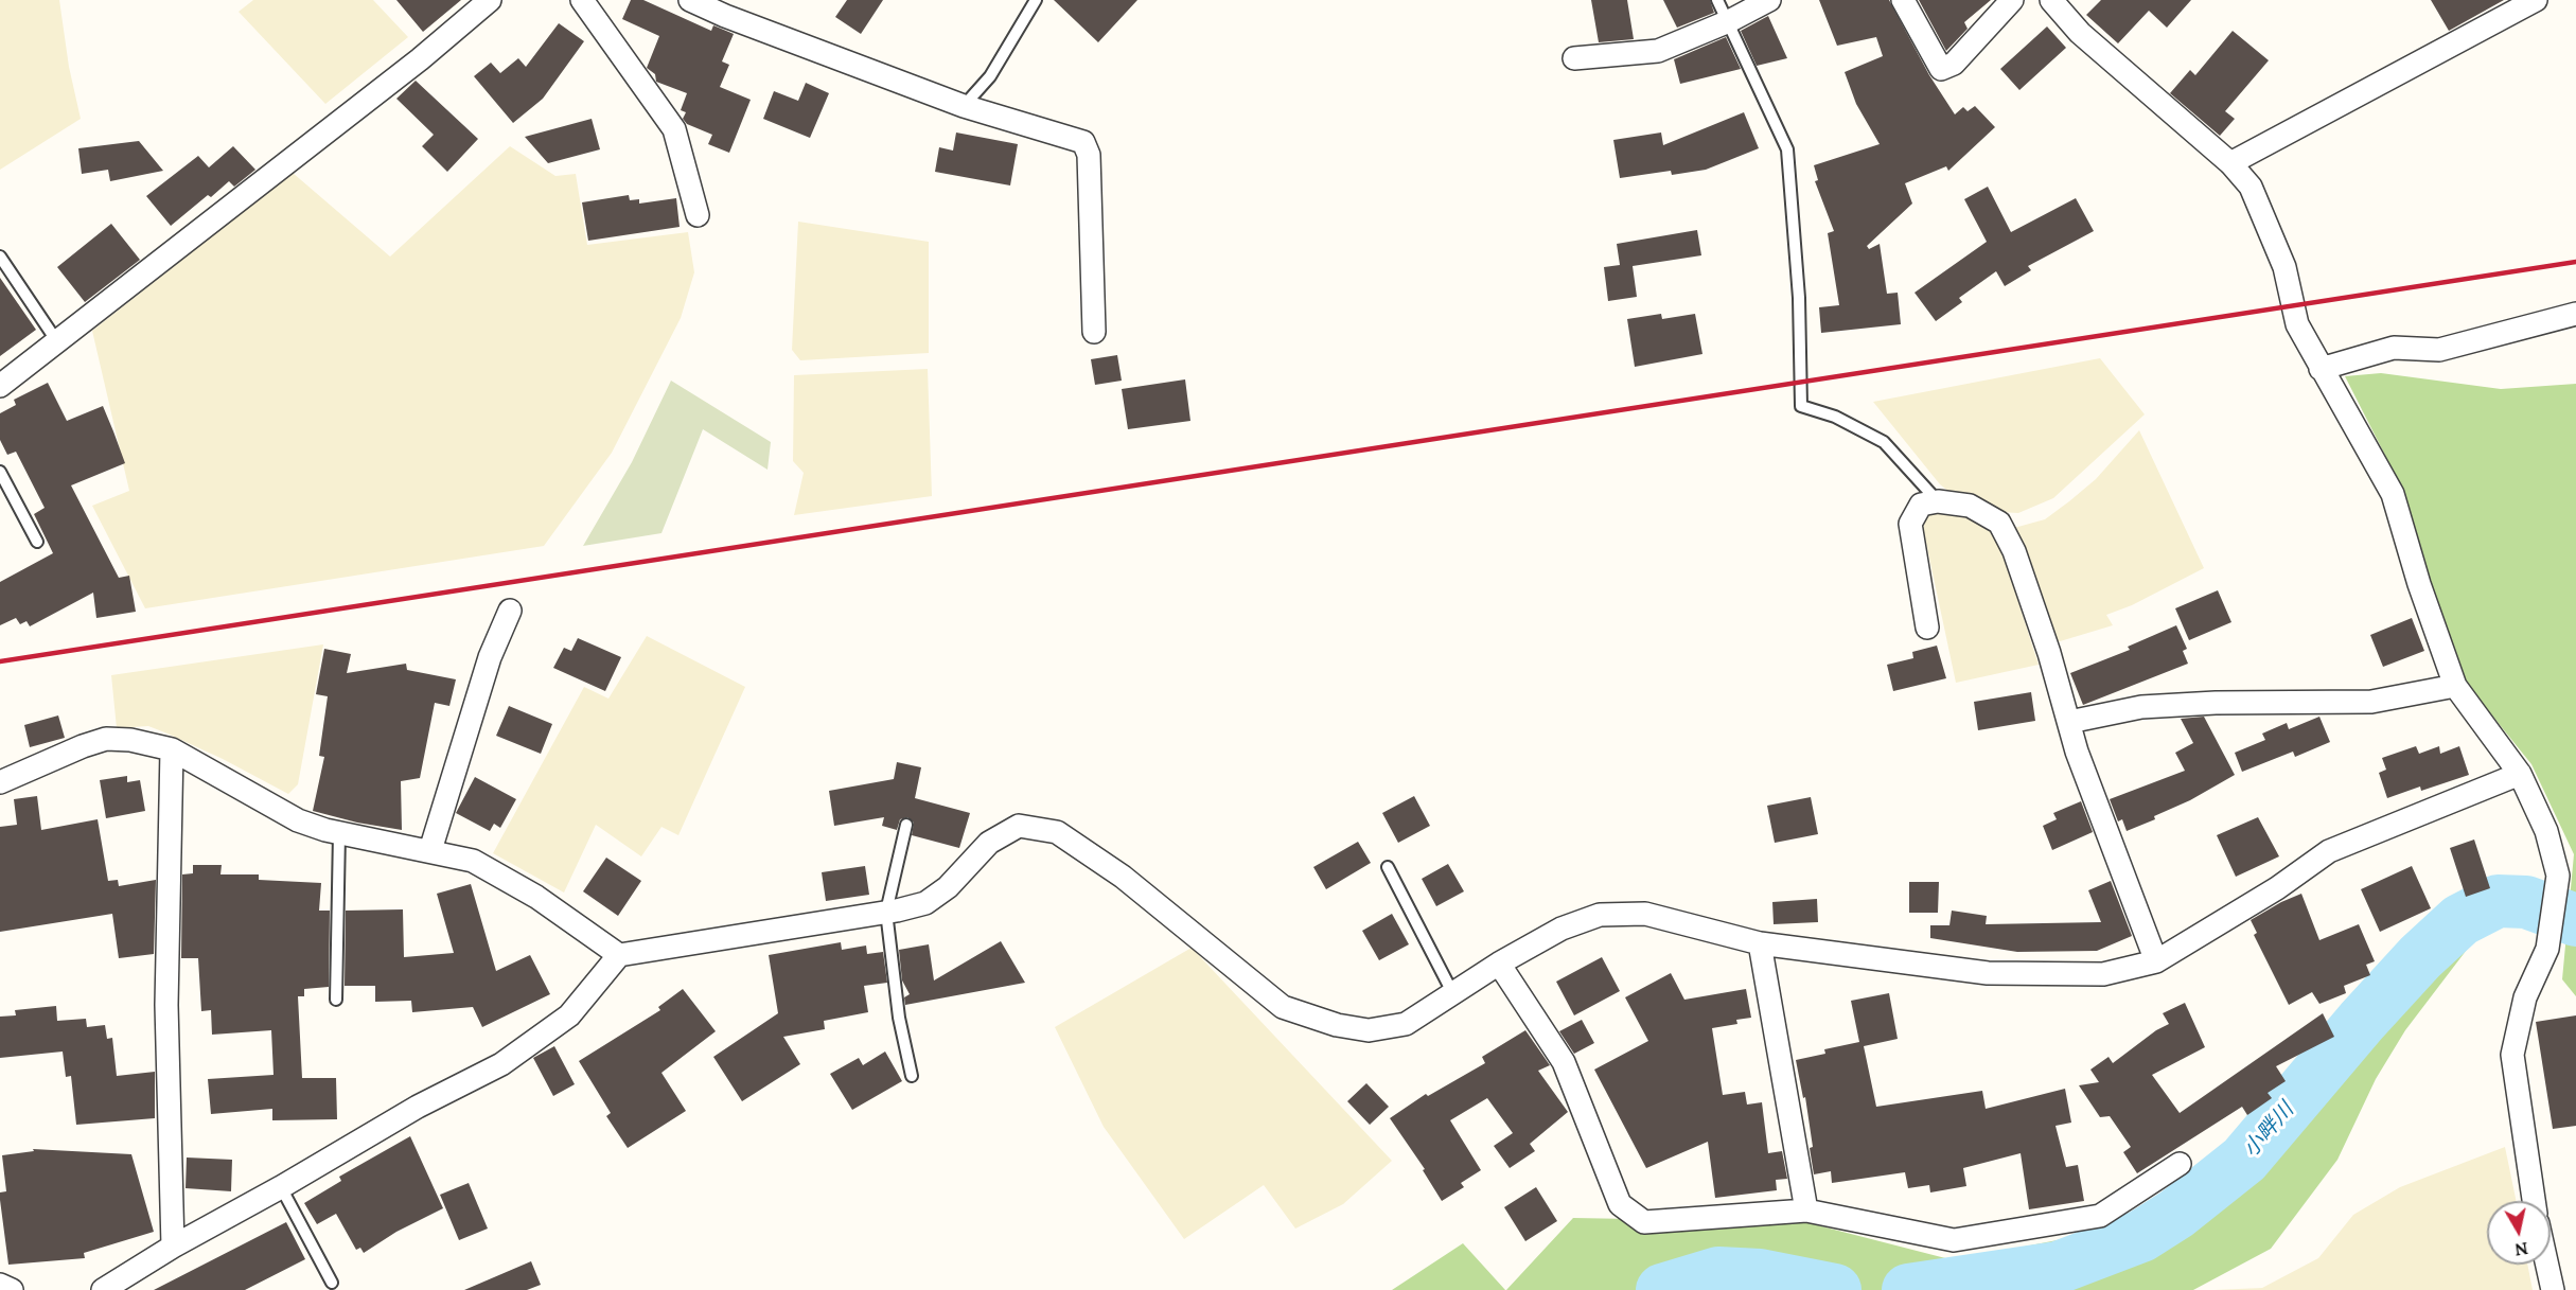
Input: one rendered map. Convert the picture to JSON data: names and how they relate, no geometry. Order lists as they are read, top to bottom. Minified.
{"water":["小畔川"],"north":"bottom"}
